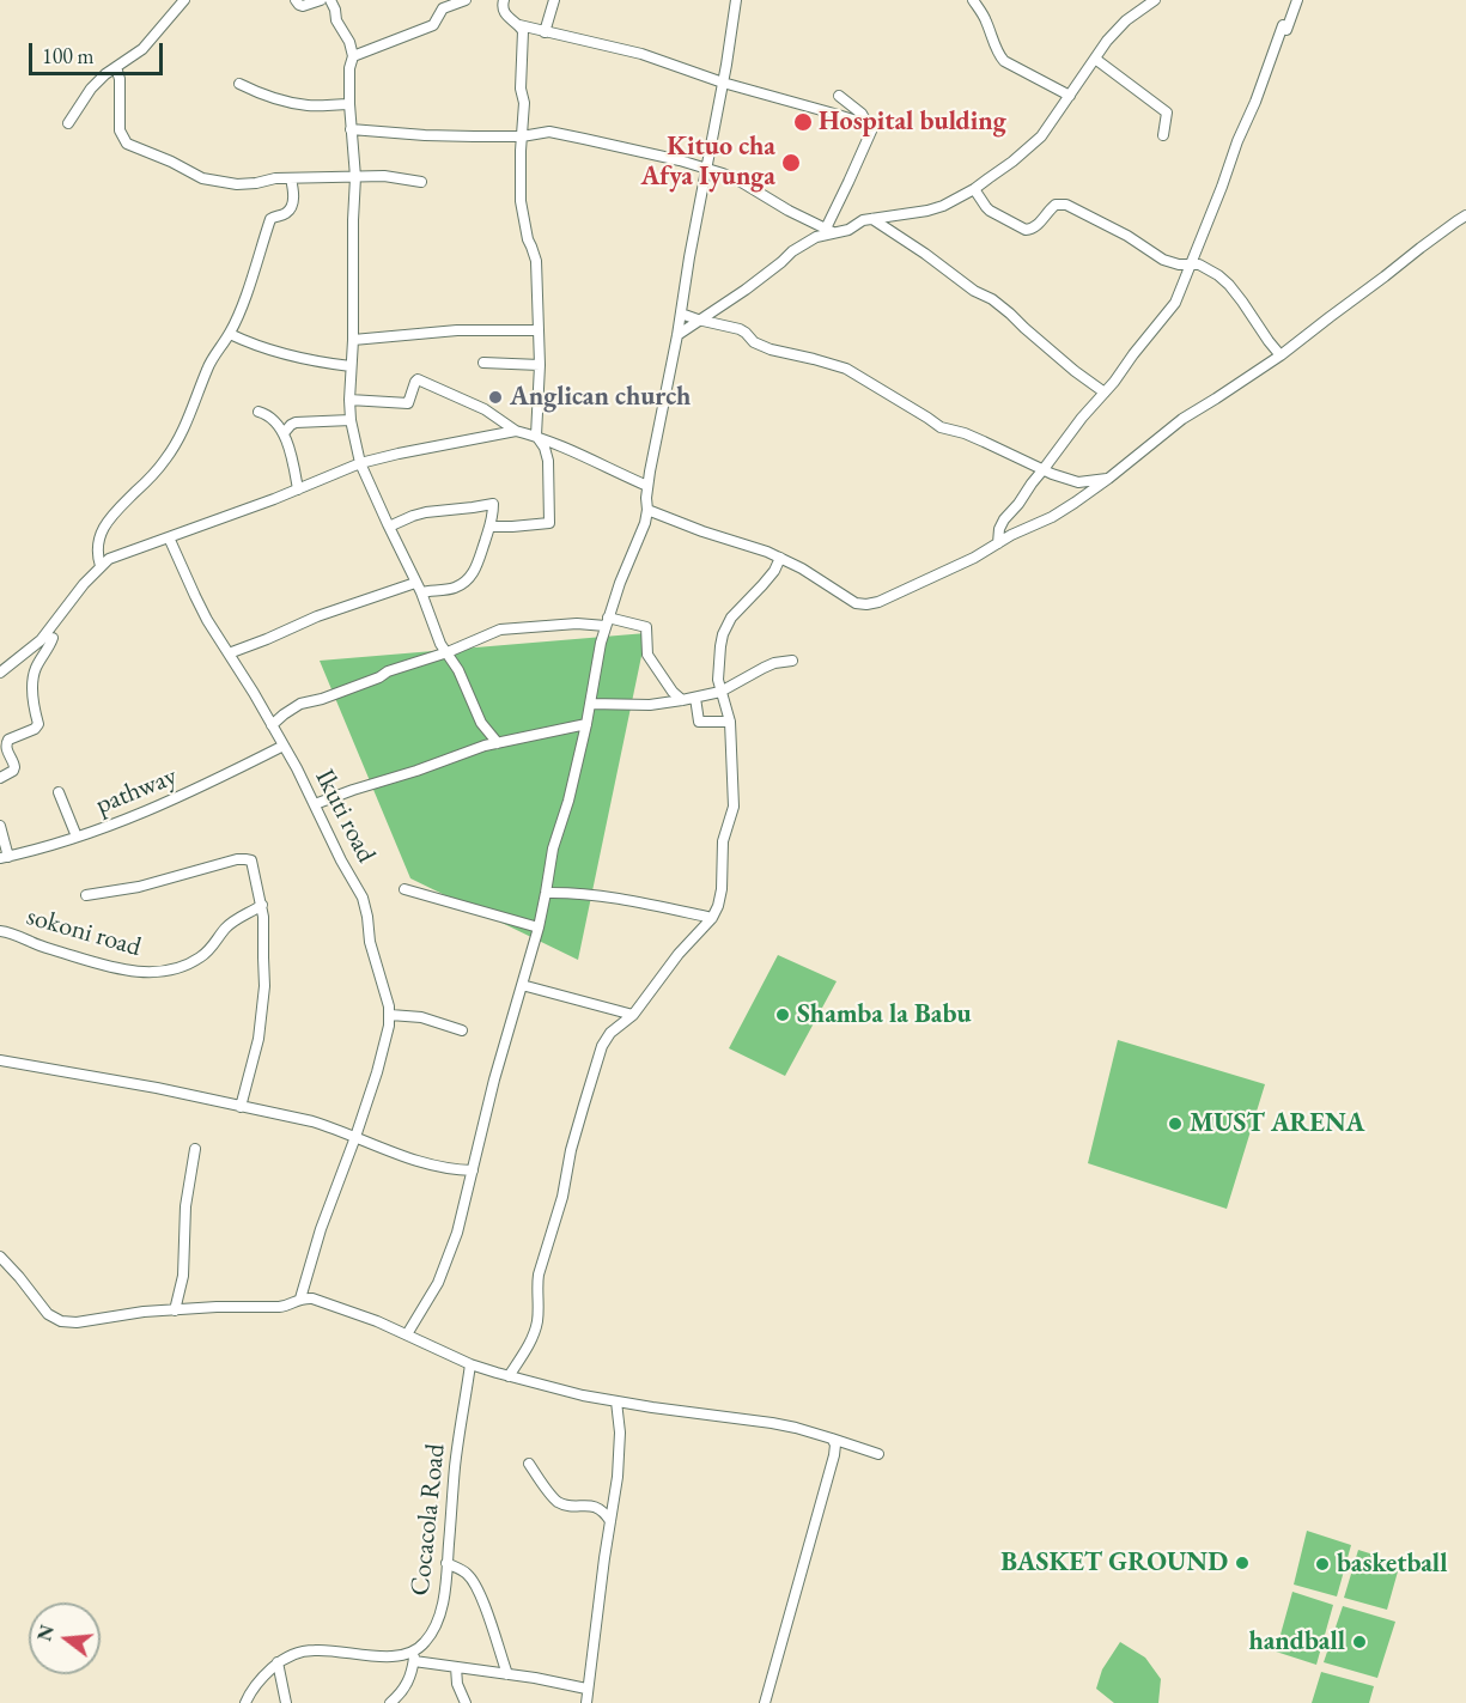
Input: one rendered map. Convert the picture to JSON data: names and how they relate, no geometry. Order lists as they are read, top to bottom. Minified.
{"streets":{"street":["pathway","Ikuti road","sokoni road","Cocacola Road"]},"crossings":[["pathway","Ikuti road"]],"places":["Hospital bulding","Kituo cha Afya Iyunga","Anglican church","Shamba la Babu","MUST ARENA","BASKET GROUND","basketball","handball"],"scale_bar":"100 m","north":"left"}
